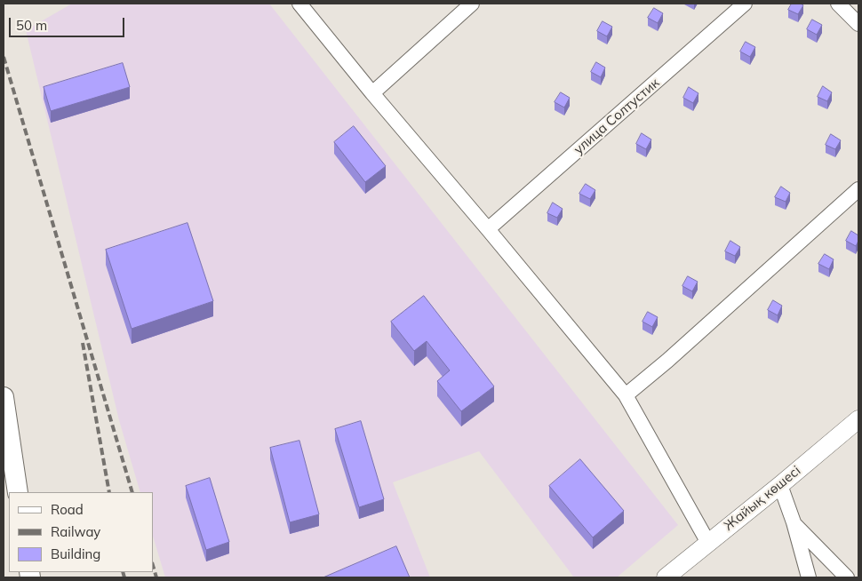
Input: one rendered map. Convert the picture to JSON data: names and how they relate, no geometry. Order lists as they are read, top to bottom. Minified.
{"streets":{"street":["улица Солтустик","Жайық көшесі"]},"legend":["Road","Railway","Building"],"scale_bar":"50 m"}
